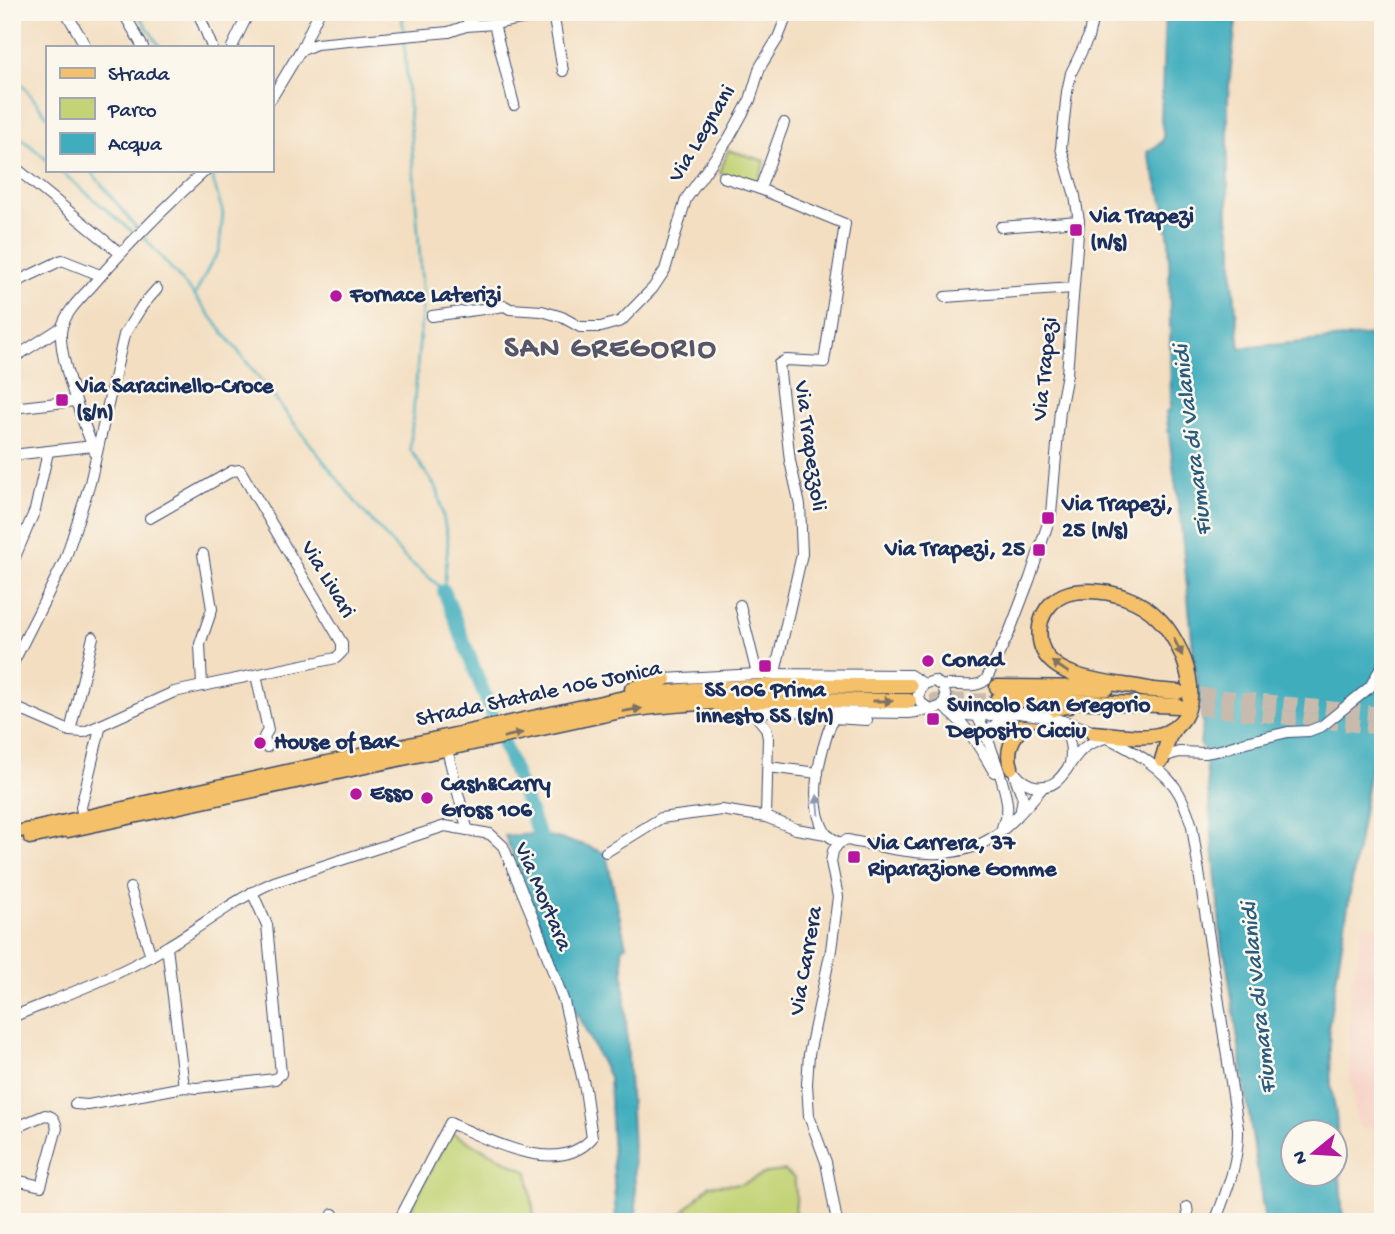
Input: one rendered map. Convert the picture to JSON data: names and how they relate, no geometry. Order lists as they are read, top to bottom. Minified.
{"streets":{"highway":["Strada Statale 106 Jonica"],"street":["Via Legnani","Via Trapezi","Via Trapezzoli","Via Livari","Via Mortara","Via Carrera"]},"districts":["SAN GREGORIO"],"water":["Fiumara di Valanidi"],"places":{"transit":["Via Trapezi (n/s)","Via Saracinello-Croce (s/n)","Via Trapezi, 25 (n/s)","Via Trapezi, 25","SS 106 Prima innesto SS (s/n)","Svincolo San Gregorio Deposito Cicciu","Via Carrera, 37 Riparazione Gomme"],"other":["Fornace Laterizi","Conad","House of BaK","Esso","Cash&Carry Gross 106"]},"legend":["Strada","Parco","Acqua"],"north":"left"}
